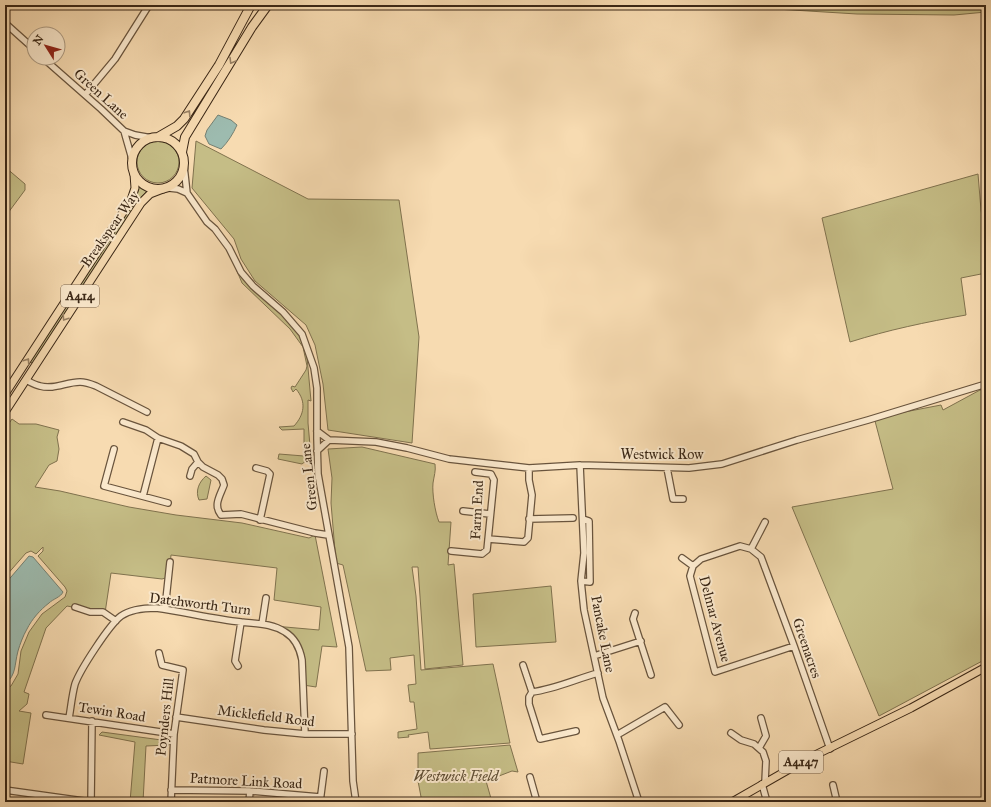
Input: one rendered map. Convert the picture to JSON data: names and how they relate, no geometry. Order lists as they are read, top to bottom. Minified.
{"streets":{"main road":["Breakspear Way","A414","A4147"],"street":["Green Lane","Westwick Row","Farm End","Datchworth Turn","Delmar Avenue","Pancake Lane","Greenacres","Tewin Road","Micklefield Road","Poynders Hill","Patmore Link Road"]},"crossings":[["Green Lane","Breakspear Way"],["Green Lane","Micklefield Road"],["Datchworth Turn","Tewin Road"],["Datchworth Turn","Micklefield Road"],["Delmar Avenue","Greenacres"],["Greenacres","A4147"],["Tewin Road","Poynders Hill"],["Micklefield Road","Poynders Hill"],["Poynders Hill","Patmore Link Road"]],"parks":["Westwick Field"],"north":"top left"}
